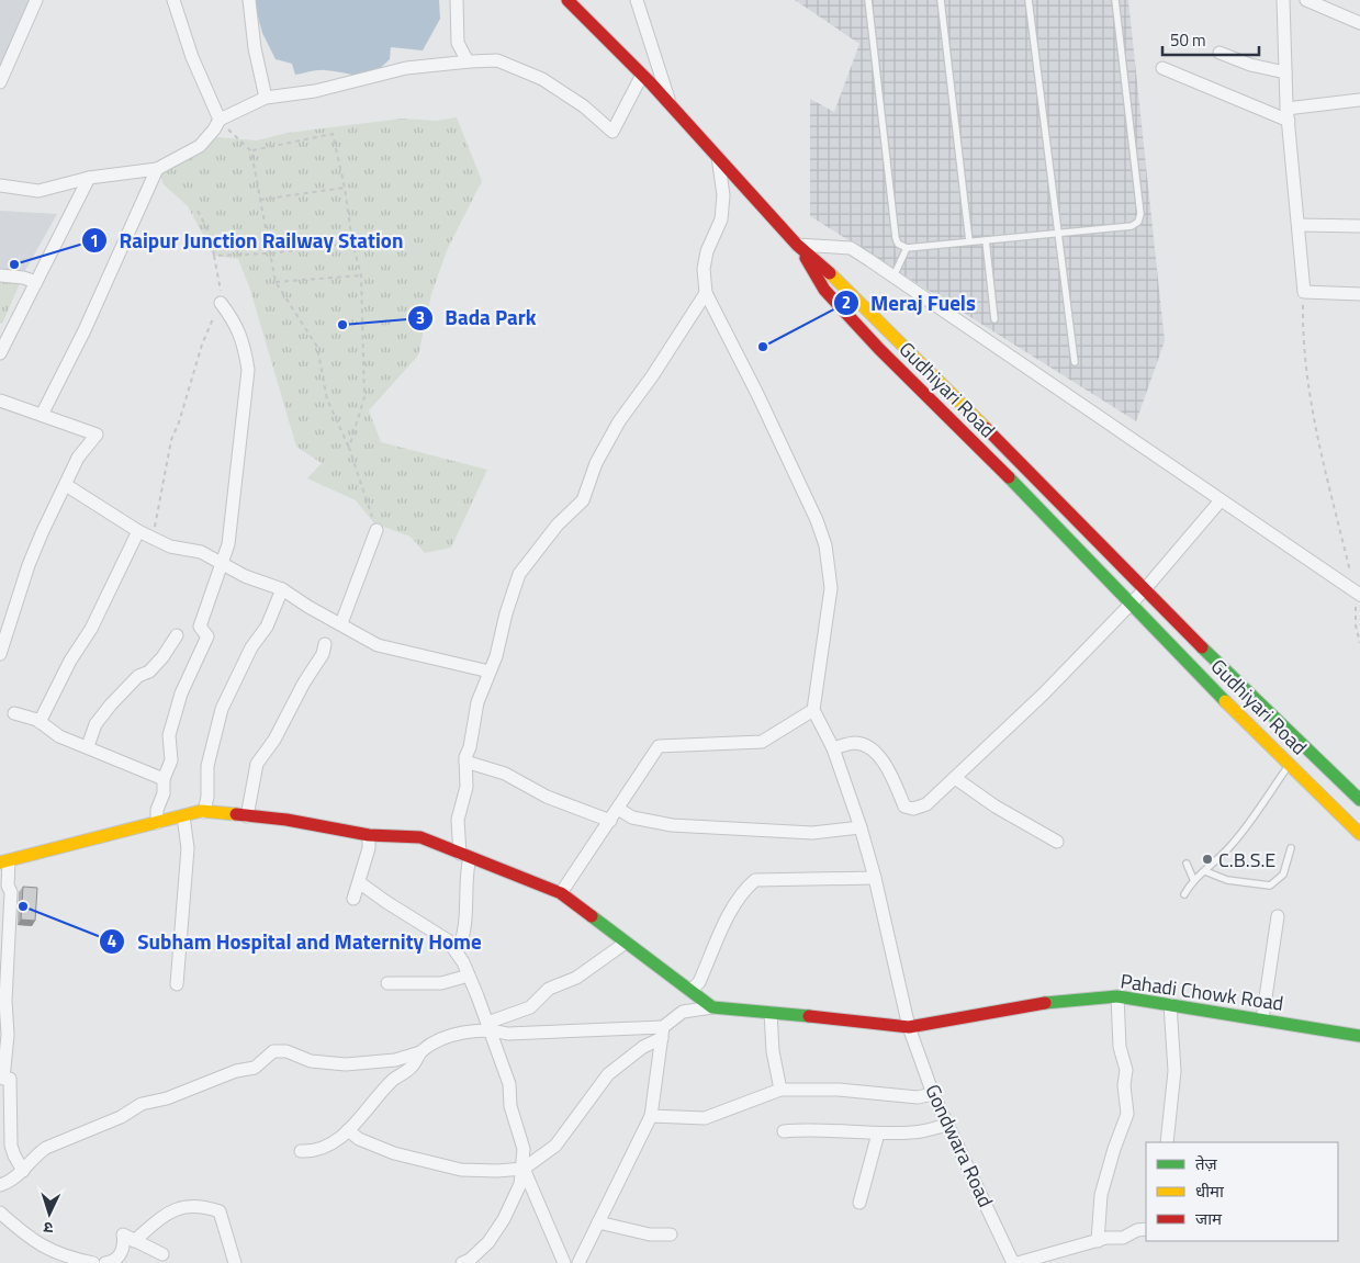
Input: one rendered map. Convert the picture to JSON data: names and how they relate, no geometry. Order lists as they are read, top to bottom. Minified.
{"streets":{"street":["Gudhiyari Road","Pahadi Chowk Road","Gondwara Road"]},"crossings":[["Pahadi Chowk Road","Gondwara Road"]],"places":["Raipur Junction Railway Station","Bada Park","Meraj Fuels","C.B.S.E","Subham Hospital and Maternity Home"],"legend":["तेज़","धीमा","जाम"],"scale_bar":"50 m","north":"bottom"}
